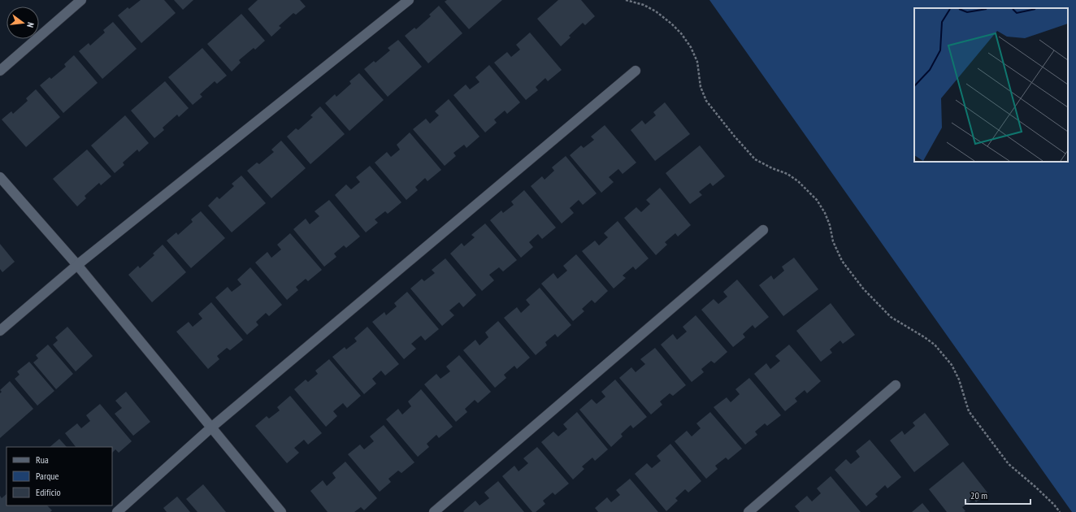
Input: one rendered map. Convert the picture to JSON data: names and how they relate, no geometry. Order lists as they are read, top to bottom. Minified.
{"legend":["Rua","Parque","Edifício"],"scale_bar":"20 m","north":"right"}
